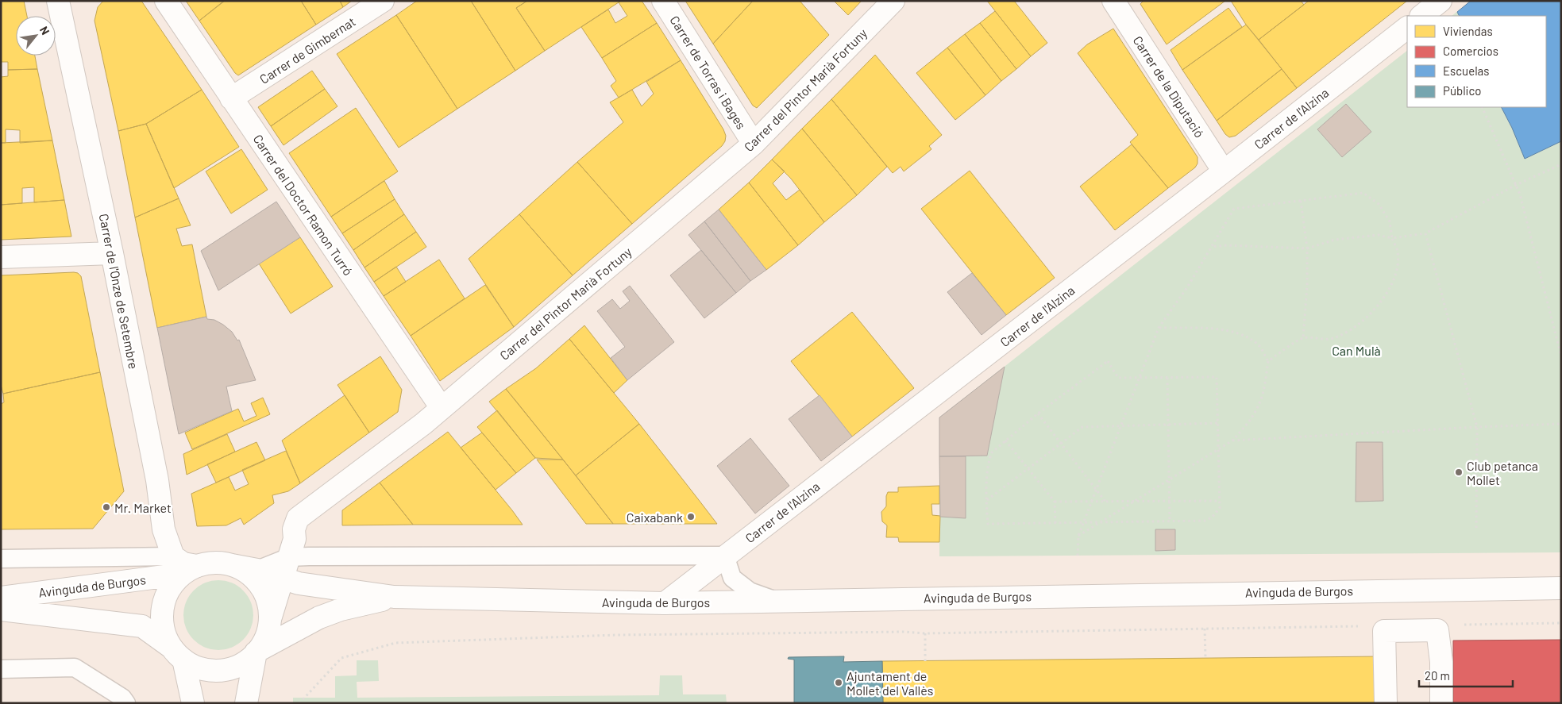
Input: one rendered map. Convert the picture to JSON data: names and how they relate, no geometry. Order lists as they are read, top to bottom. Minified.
{"streets":{"street":["Carrer de Gimbernat","Carrer de Torras i Bages","Carrer de la Diputació","Carrer del Pintor Marià Fortuny","Carrer de l'Alzina","Carrer del Doctor Ramon Turró","Carrer de l'Onze de Setembre","Avinguda de Burgos"]},"crossings":[["Carrer de Gimbernat","Carrer del Doctor Ramon Turró"],["Carrer de Torras i Bages","Carrer del Pintor Marià Fortuny"],["Carrer de la Diputació","Carrer de l'Alzina"],["Carrer del Pintor Marià Fortuny","Carrer del Doctor Ramon Turró"],["Carrer del Pintor Marià Fortuny","Carrer de l'Onze de Setembre"],["Carrer del Pintor Marià Fortuny","Avinguda de Burgos"],["Carrer de l'Alzina","Avinguda de Burgos"],["Carrer de l'Onze de Setembre","Avinguda de Burgos"]],"parks":["Can Mulà"],"places":["Club petanca Mollet","Mr. Market","Caixabank","Ajuntament de Mollet del Vallès"],"legend":["Viviendas","Comercios","Escuelas","Público"],"scale_bar":"20 m","north":"top right"}
